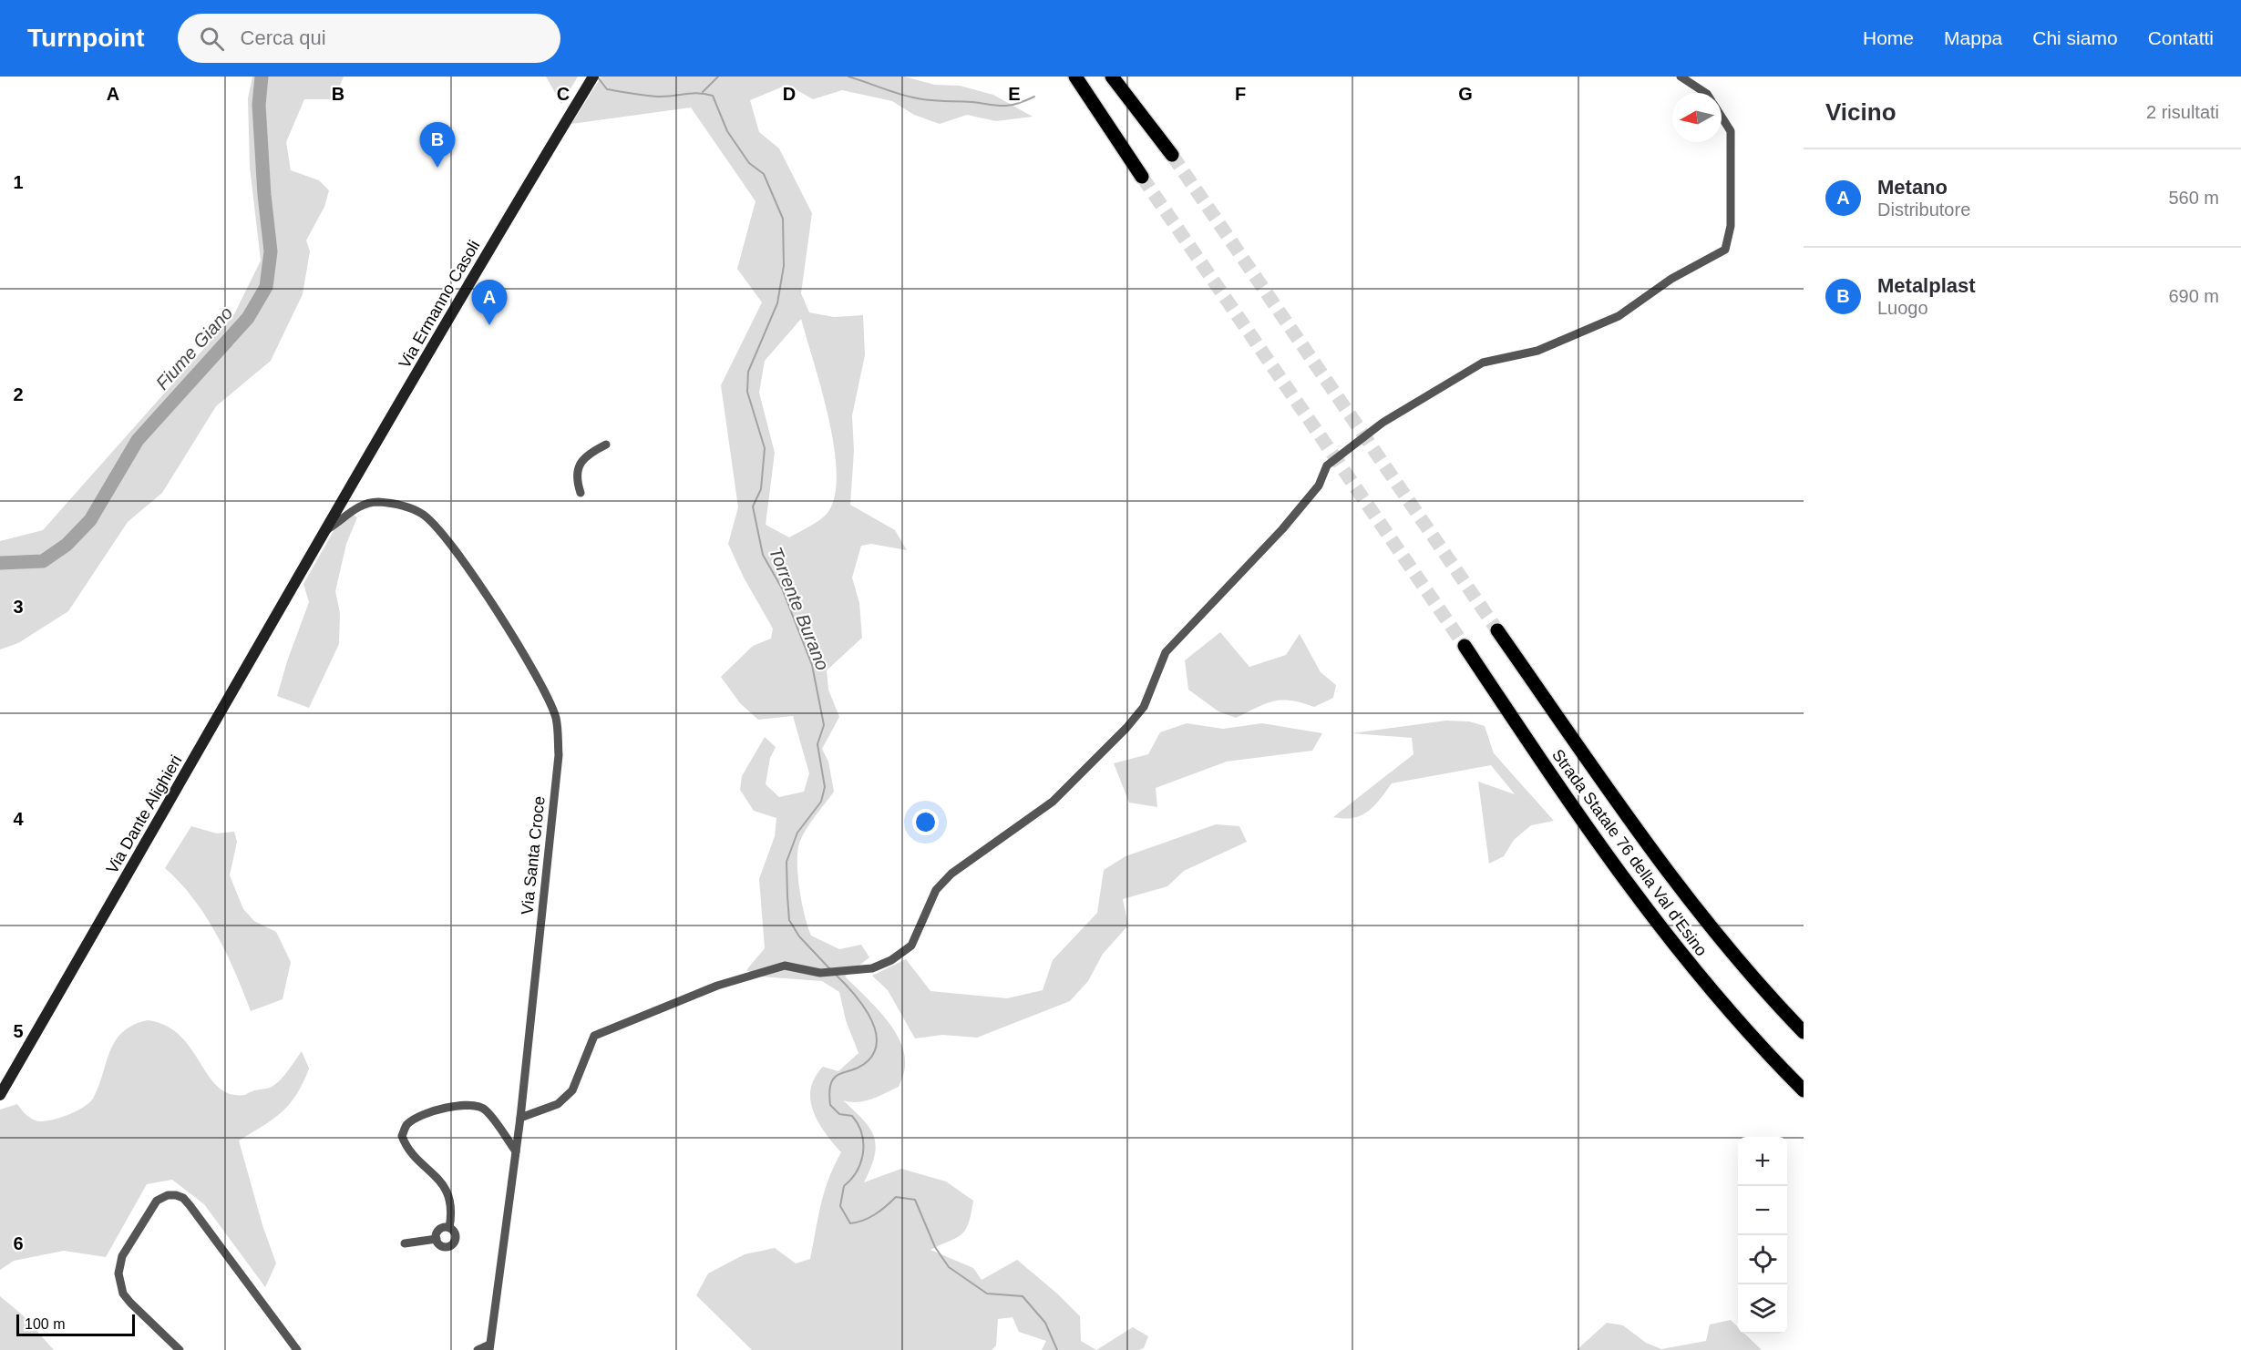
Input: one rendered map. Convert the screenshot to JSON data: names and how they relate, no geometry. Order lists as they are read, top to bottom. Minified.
{"streets":{"highway":["Strada Statale 76 della Val d'Esino"],"main road":["Via Ermanno Casoli","Via Dante Alighieri"],"street":["Via Santa Croce"]},"crossings":[["Via Ermanno Casoli","Via Dante Alighieri"],["Via Ermanno Casoli","Via Santa Croce"]],"water":["Fiume Giano","Torrente Burano"],"scale_bar":"100 m","north":"left","page":{"header":"Turnpoint","search":"Cerca qui","nav":["Home","Mappa","Chi siamo","Contatti"],"heading":["Vicino","2 risultati"],"pins":["B","A"],"list":[{"mark":"A","name":"Metano","note":"Distributore","value":"560 m"},{"mark":"B","name":"Metalplast","note":"Luogo","value":"690 m"}],"map_buttons":["+","−"],"scale":"100 m"},"grid":{"columns":["A","B","C","D","E","F","G"],"rows":["1","2","3","4","5","6"]}}
